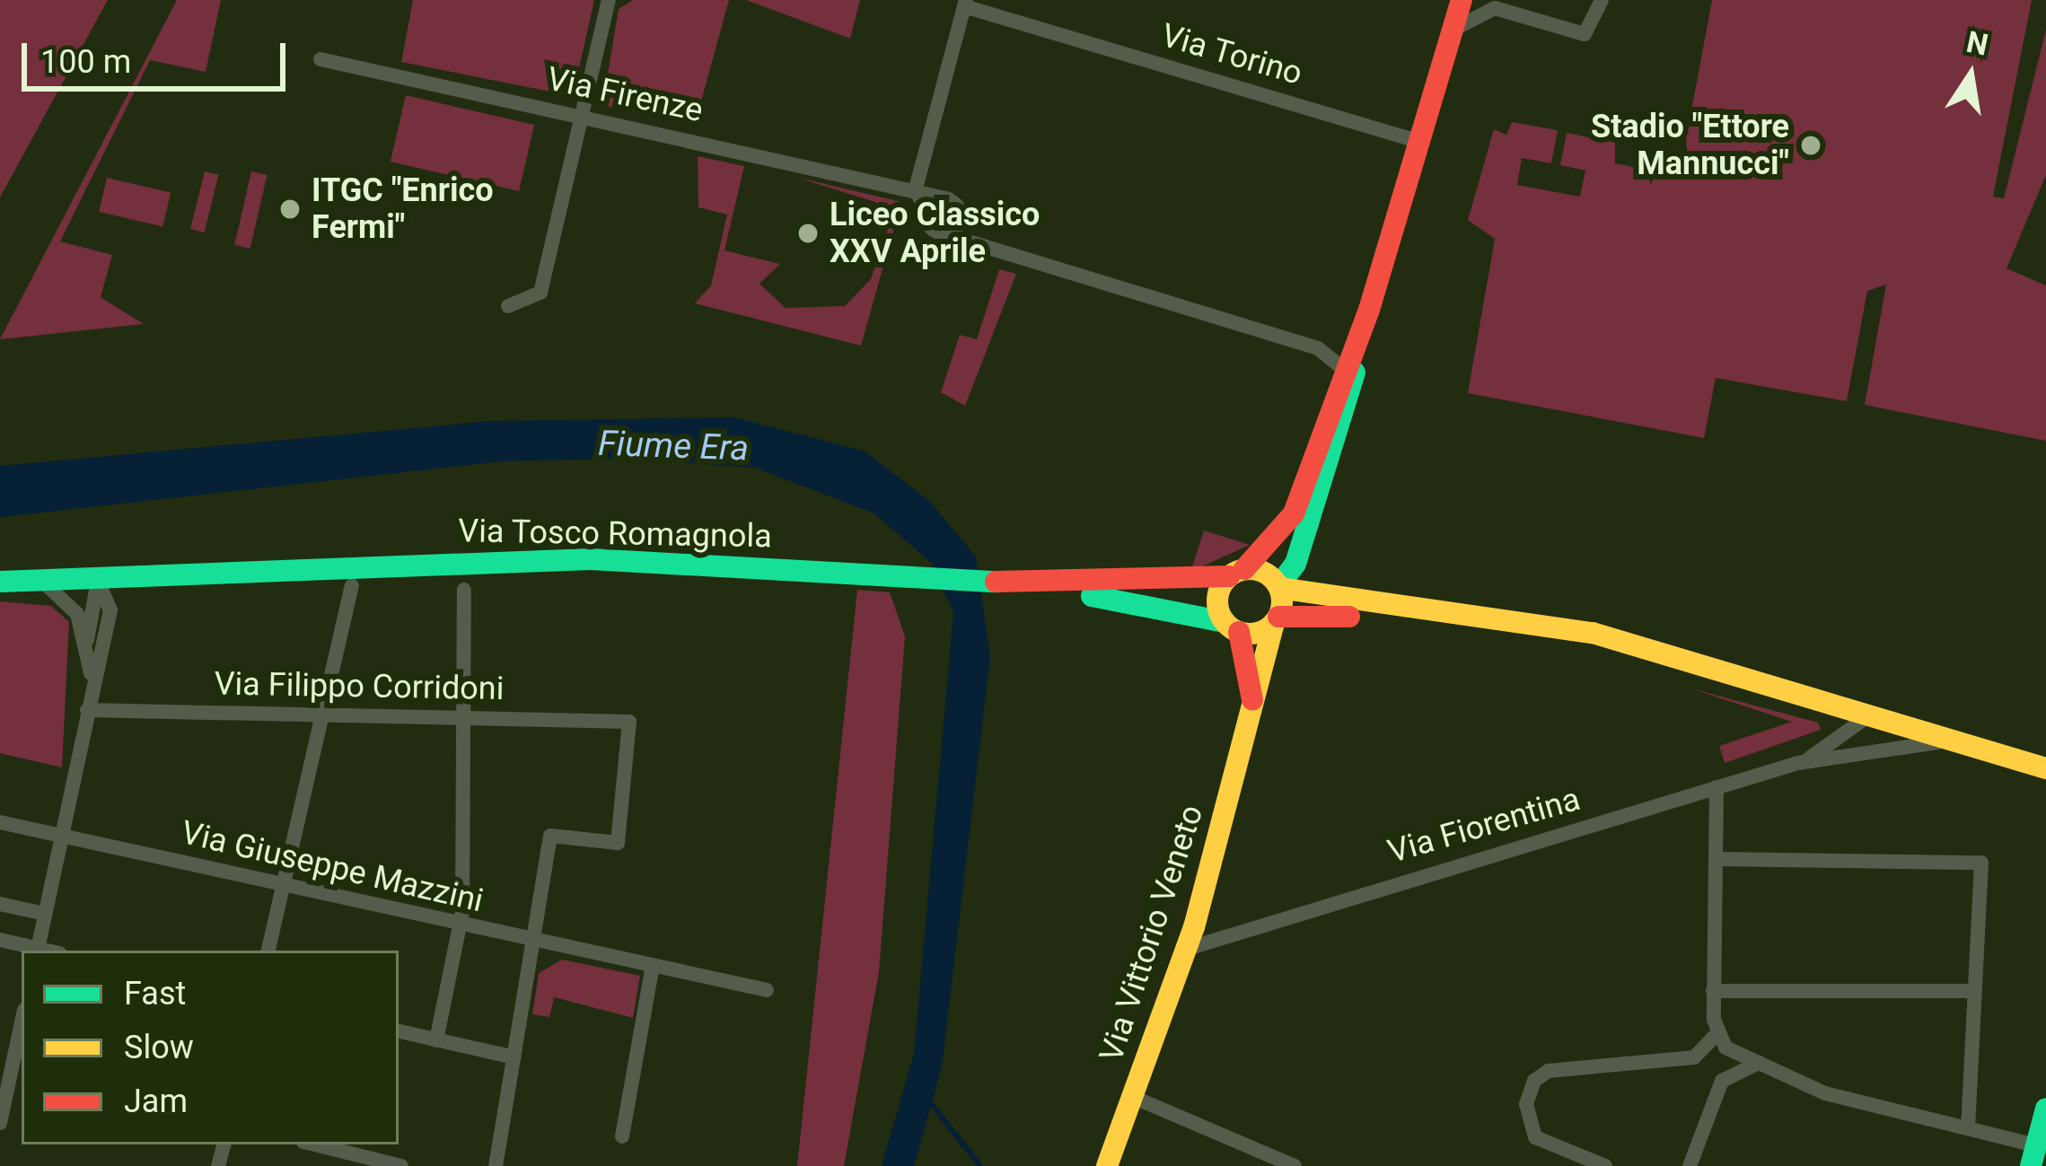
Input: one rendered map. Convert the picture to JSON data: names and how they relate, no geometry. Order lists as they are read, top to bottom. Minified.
{"streets":{"main road":["Via Tosco Romagnola","Via Vittorio Veneto"],"street":["Via Torino","Via Firenze","Via Filippo Corridoni","Via Fiorentina","Via Giuseppe Mazzini"]},"crossings":[["Via Tosco Romagnola","Via Vittorio Veneto"],["Via Filippo Corridoni","Via Giuseppe Mazzini"],["Via Fiorentina","Via Vittorio Veneto"]],"water":["Fiume Era"],"places":["Stadio \"Ettore Mannucci\"","ITGC \"Enrico Fermi\"","Liceo Classico XXV Aprile"],"legend":["Fast","Slow","Jam"],"scale_bar":"100 m","north":"top"}
